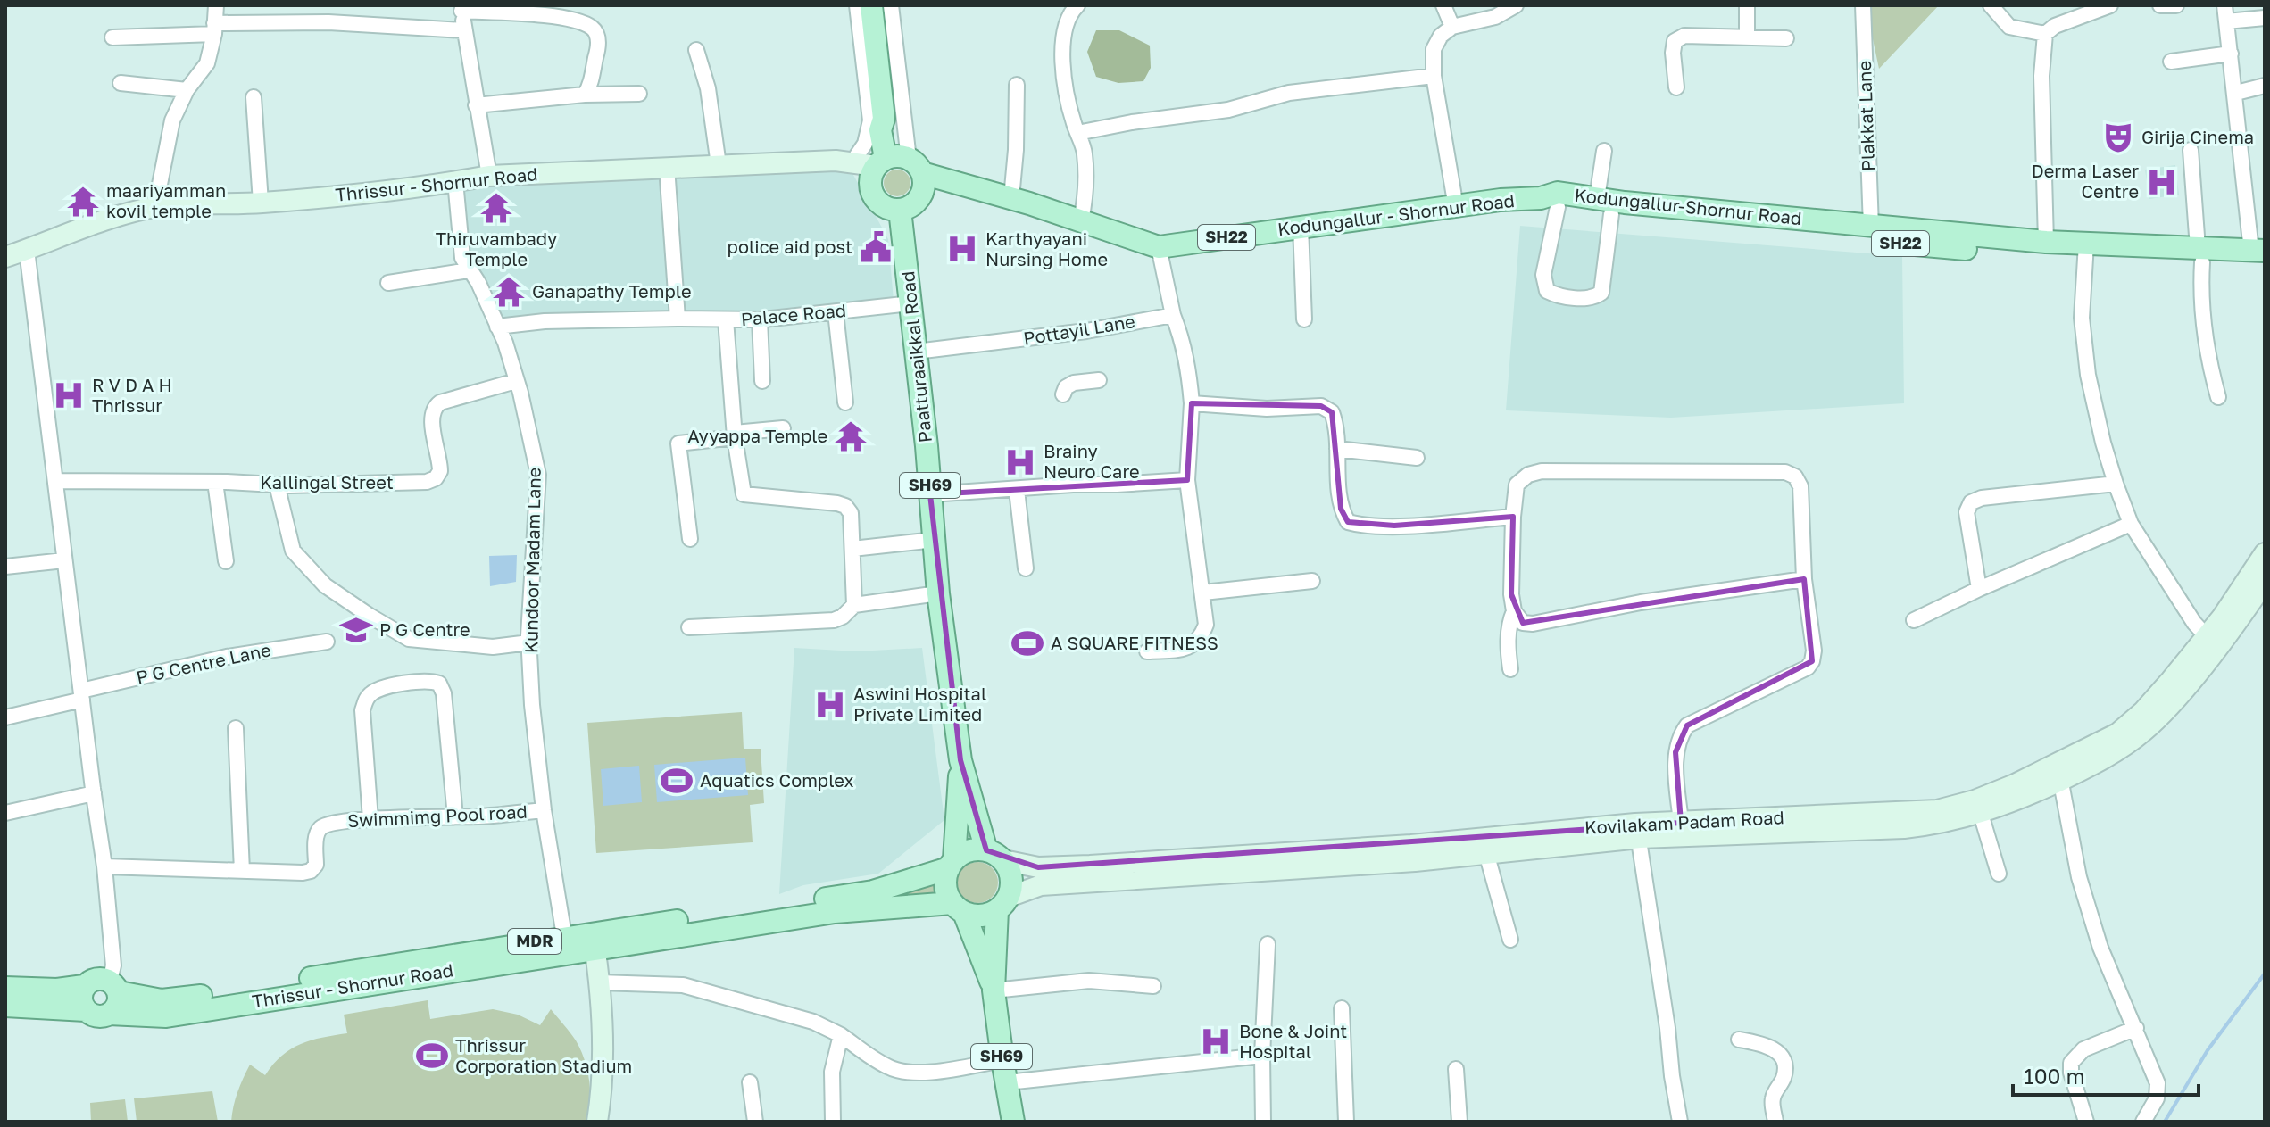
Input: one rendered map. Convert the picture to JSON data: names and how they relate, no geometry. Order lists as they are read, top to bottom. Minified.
{"streets":{"main road":["Thrissur - Shornur Road","Kodungallur-Shornur Road","Kodungallur - Shornur Road","SH22","Paatturaaikkal Road","SH69","Kovilakam Padam Road","MDR"],"street":["Plakkat Lane","Palace Road","Pottayil Lane","Kallingal Street","Kundoor Madam Lane","P G Centre Lane","Swimmimg Pool road"]},"crossings":[["Plakkat Lane","Kodungallur-Shornur Road"],["Thrissur - Shornur Road","Kodungallur - Shornur Road"],["Thrissur - Shornur Road","Paatturaaikkal Road"],["Thrissur - Shornur Road","Kundoor Madam Lane"],["Thrissur - Shornur Road","MDR"],["Kodungallur-Shornur Road","Kodungallur - Shornur Road"],["Kodungallur - Shornur Road","Paatturaaikkal Road"],["Palace Road","Paatturaaikkal Road"],["Palace Road","Kundoor Madam Lane"],["Pottayil Lane","Paatturaaikkal Road"],["Paatturaaikkal Road","SH69"],["Kallingal Street","Kundoor Madam Lane"],["SH69","Kovilakam Padam Road"],["SH69","MDR"],["Kundoor Madam Lane","Swimmimg Pool road"],["Kundoor Madam Lane","MDR"],["Kovilakam Padam Road","MDR"]],"places":{"theatre":["Girija Cinema"],"hospital":["Derma Laser Centre","Karthyayani Nursing Home","R V D A H Thrissur","Brainy Neuro Care","Aswini Hospital Private Limited","Bone & Joint Hospital"],"temple":["maariyamman kovil temple","Thiruvambady Temple","Ganapathy Temple","Ayyappa Temple"],"public building":["police aid post"],"school or university":["P G Centre"],"sports":["A SQUARE FITNESS","Aquatics Complex","Thrissur Corporation Stadium"]},"scale_bar":"100 m"}
